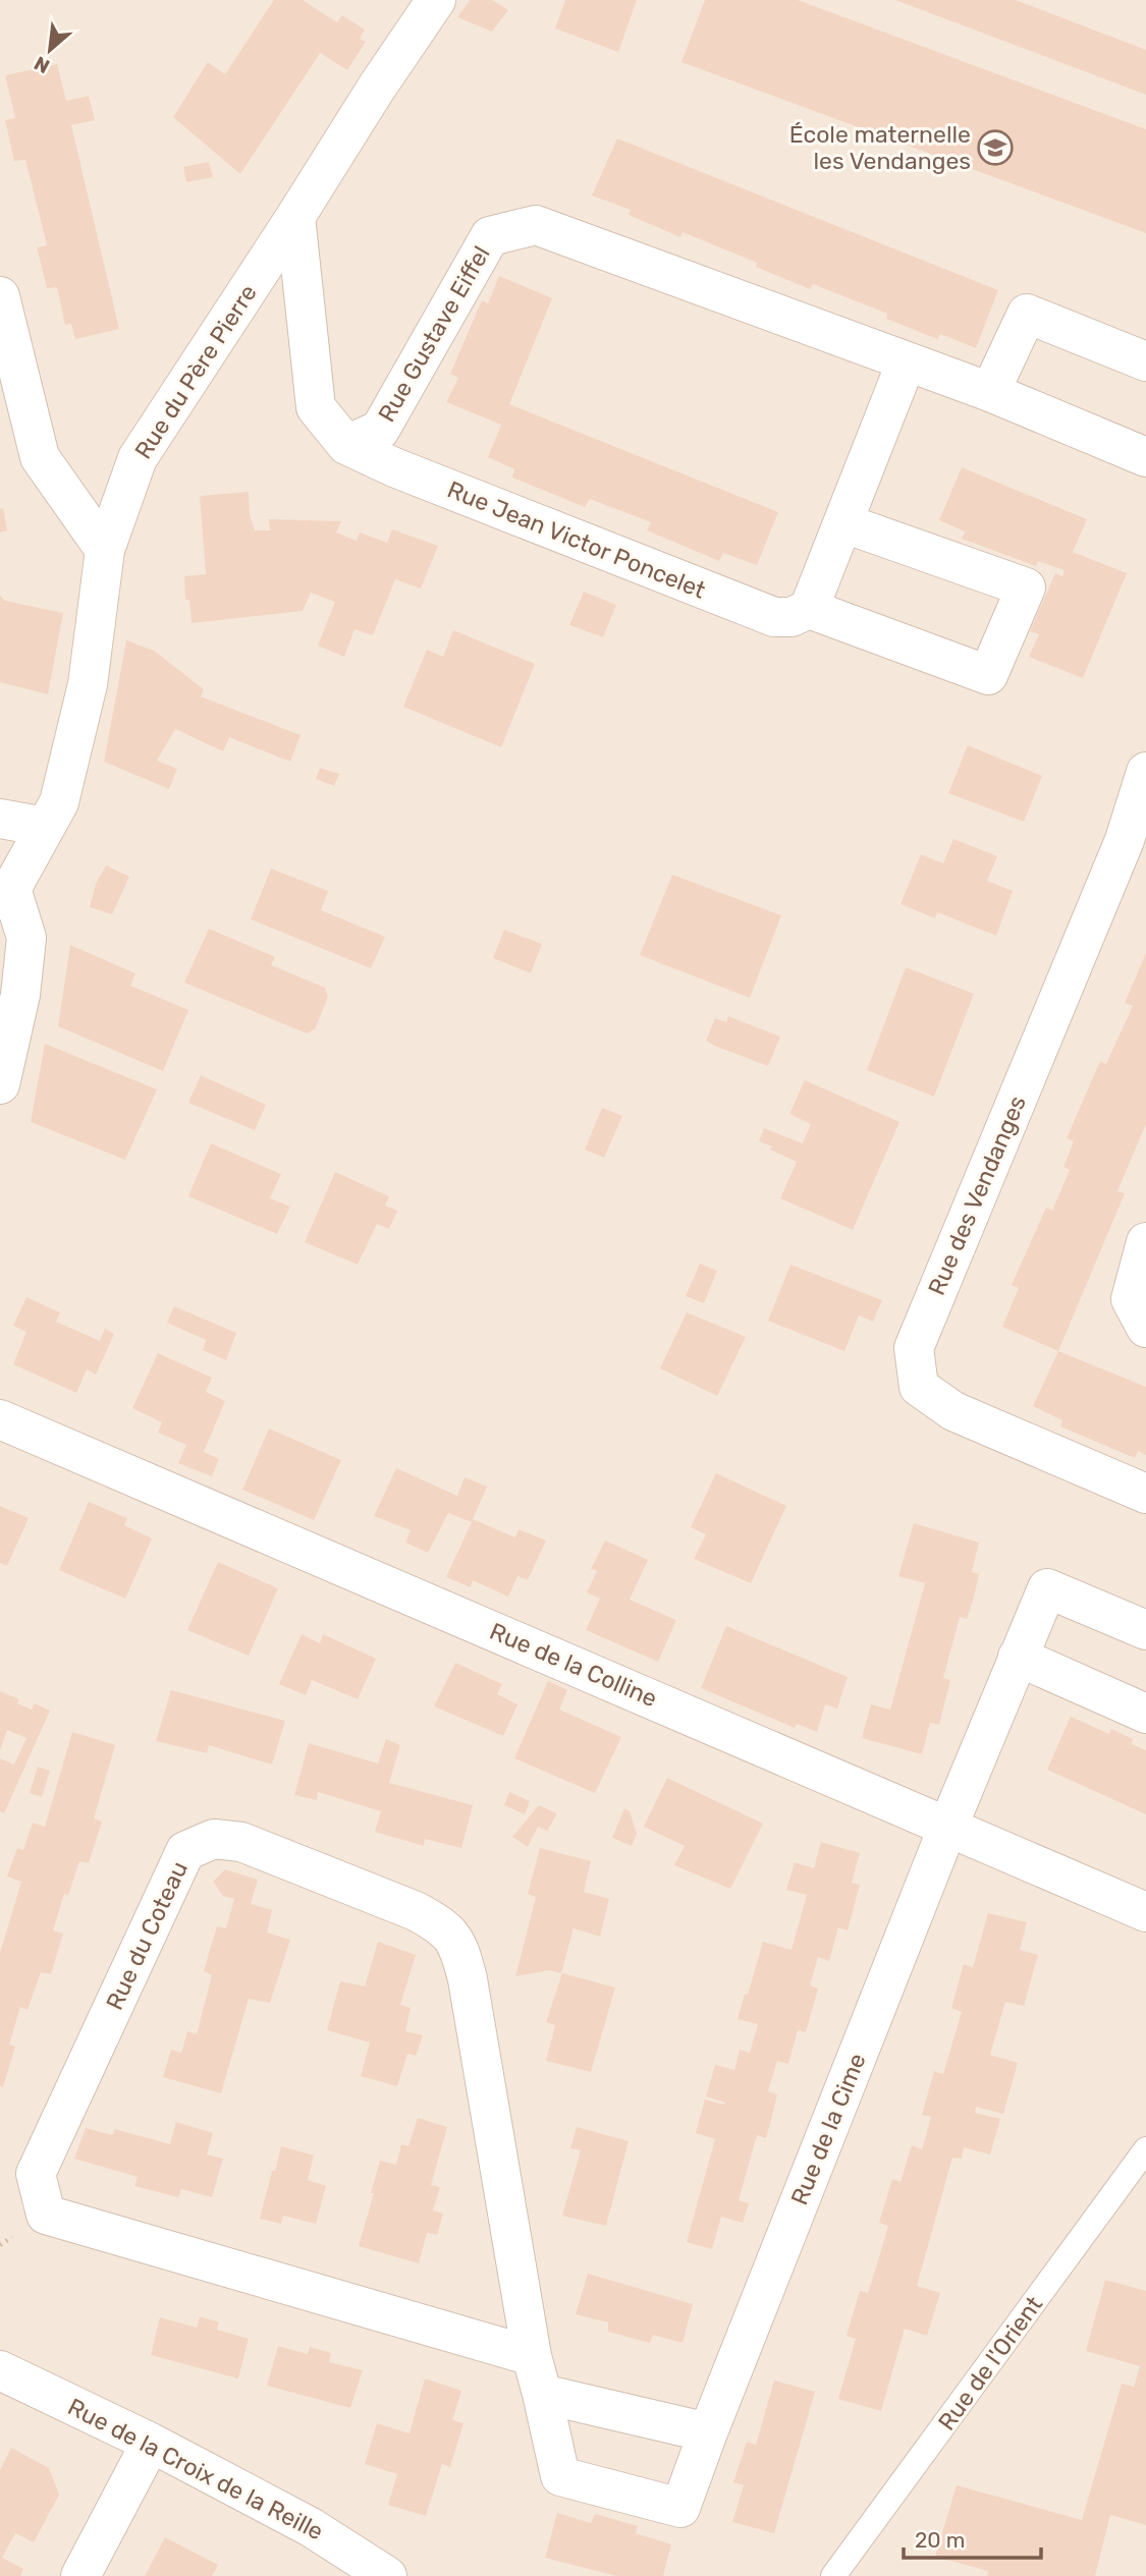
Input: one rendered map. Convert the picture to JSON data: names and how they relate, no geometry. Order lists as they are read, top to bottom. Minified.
{"streets":{"street":["Rue Gustave Eiffel","Rue du Père Pierre","Rue Jean Victor Poncelet","Rue des Vendanges","Rue de la Colline","Rue du Coteau","Rue de la Cime","Rue de la Croix de la Reille"],"lane":["Rue de l'Orient"]},"crossings":[["Rue Gustave Eiffel","Rue Jean Victor Poncelet"],["Rue de la Colline","Rue de la Cime"],["Rue du Coteau","Rue de la Cime"]],"places":{"school or university":["École maternelle les Vendanges"]},"scale_bar":"20 m","north":"bottom left"}
